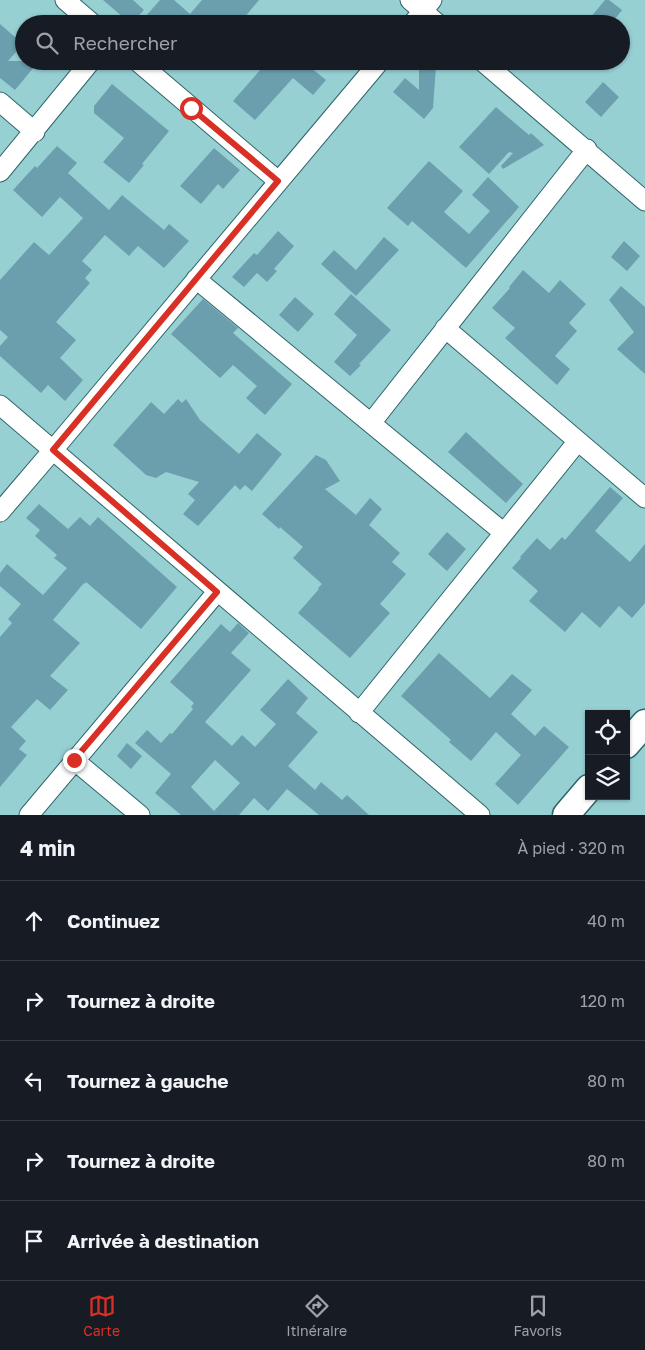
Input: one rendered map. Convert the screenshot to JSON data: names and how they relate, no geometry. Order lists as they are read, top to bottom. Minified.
{"page":{"search":"Rechercher","heading":["4 min","À pied · 320 m"],"list":[["Continuez","40 m"],["Tournez à droite","120 m"],["Tournez à gauche","80 m"],["Tournez à droite","80 m"],"Arrivée à destination"],"nav":["Carte","Itinéraire","Favoris"]}}
